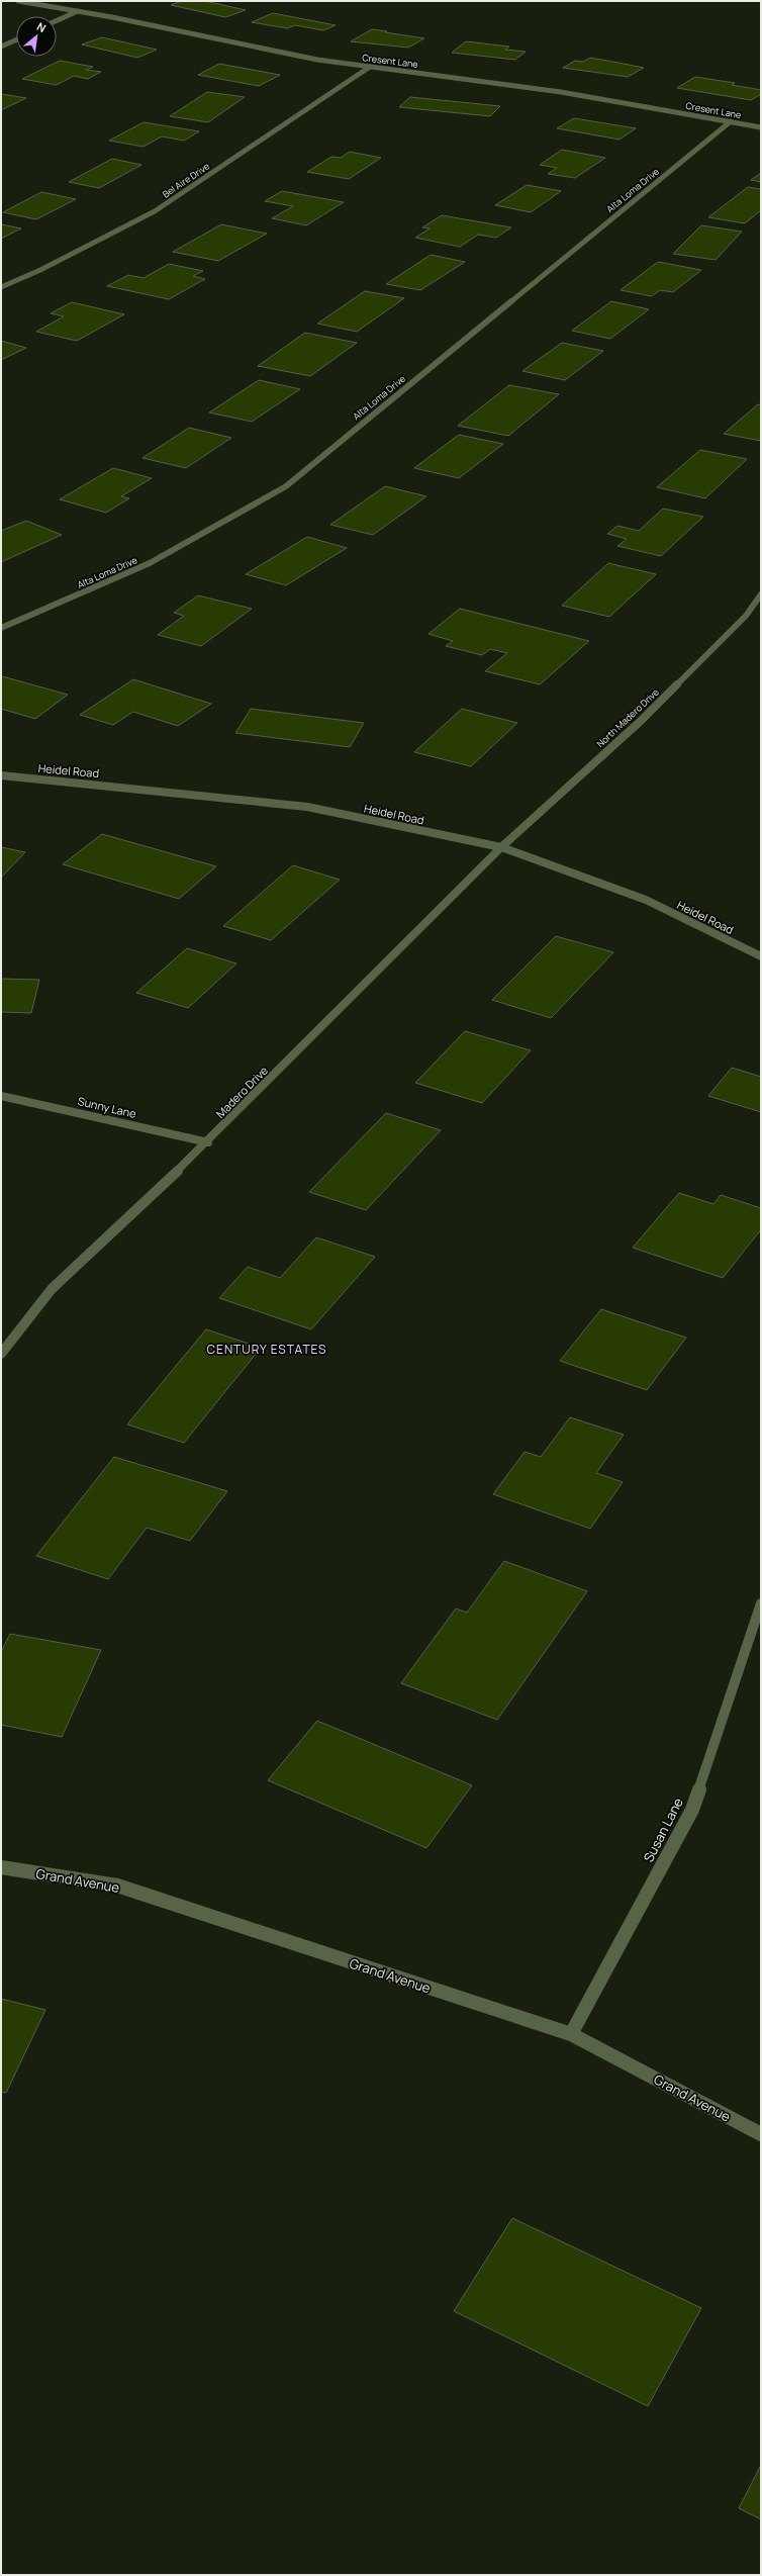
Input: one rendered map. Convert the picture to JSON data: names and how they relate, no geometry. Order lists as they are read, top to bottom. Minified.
{"streets":{"street":["Cresent Lane","Bel Aire Drive","Alta Loma Drive","North Madero Drive","Heidel Road","Madero Drive","Sunny Lane","Susan Lane","Grand Avenue"]},"crossings":[["Cresent Lane","Bel Aire Drive"],["Cresent Lane","Alta Loma Drive"],["North Madero Drive","Heidel Road"],["North Madero Drive","Madero Drive"],["Heidel Road","Madero Drive"],["Madero Drive","Sunny Lane"],["Susan Lane","Grand Avenue"]],"districts":["CENTURY ESTATES"],"north":"top right"}
